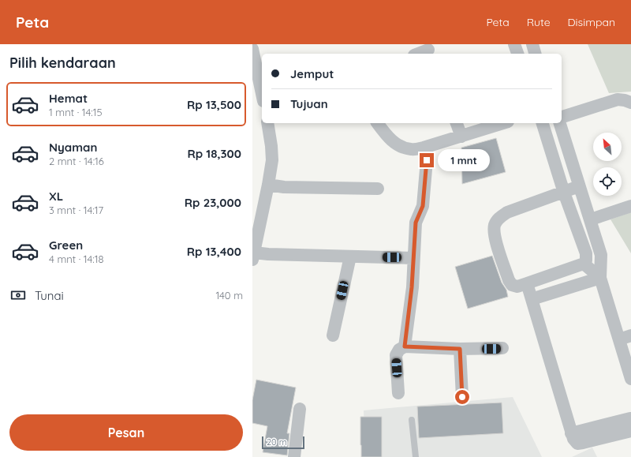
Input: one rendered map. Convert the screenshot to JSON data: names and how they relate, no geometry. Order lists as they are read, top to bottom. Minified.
{"scale_bar":"20 m","north":"top left","page":{"header":"Peta","nav":["Peta","Rute","Disimpan"],"heading":"Pilih kendaraan","banner":["Jemput","Tujuan"],"list":[{"name":"Hemat","note":"1 mnt · 14:15","value":"Rp 13,500"},{"name":"Nyaman","note":"2 mnt · 14:16","value":"Rp 18,300"},{"name":"XL","note":"3 mnt · 14:17","value":"Rp 23,000"},{"name":"Green","note":"4 mnt · 14:18","value":"Rp 13,400"}],"bubble":"1 mnt","pay":["Tunai","140 m"],"buttons":"Pesan","scale":"20 m"}}
